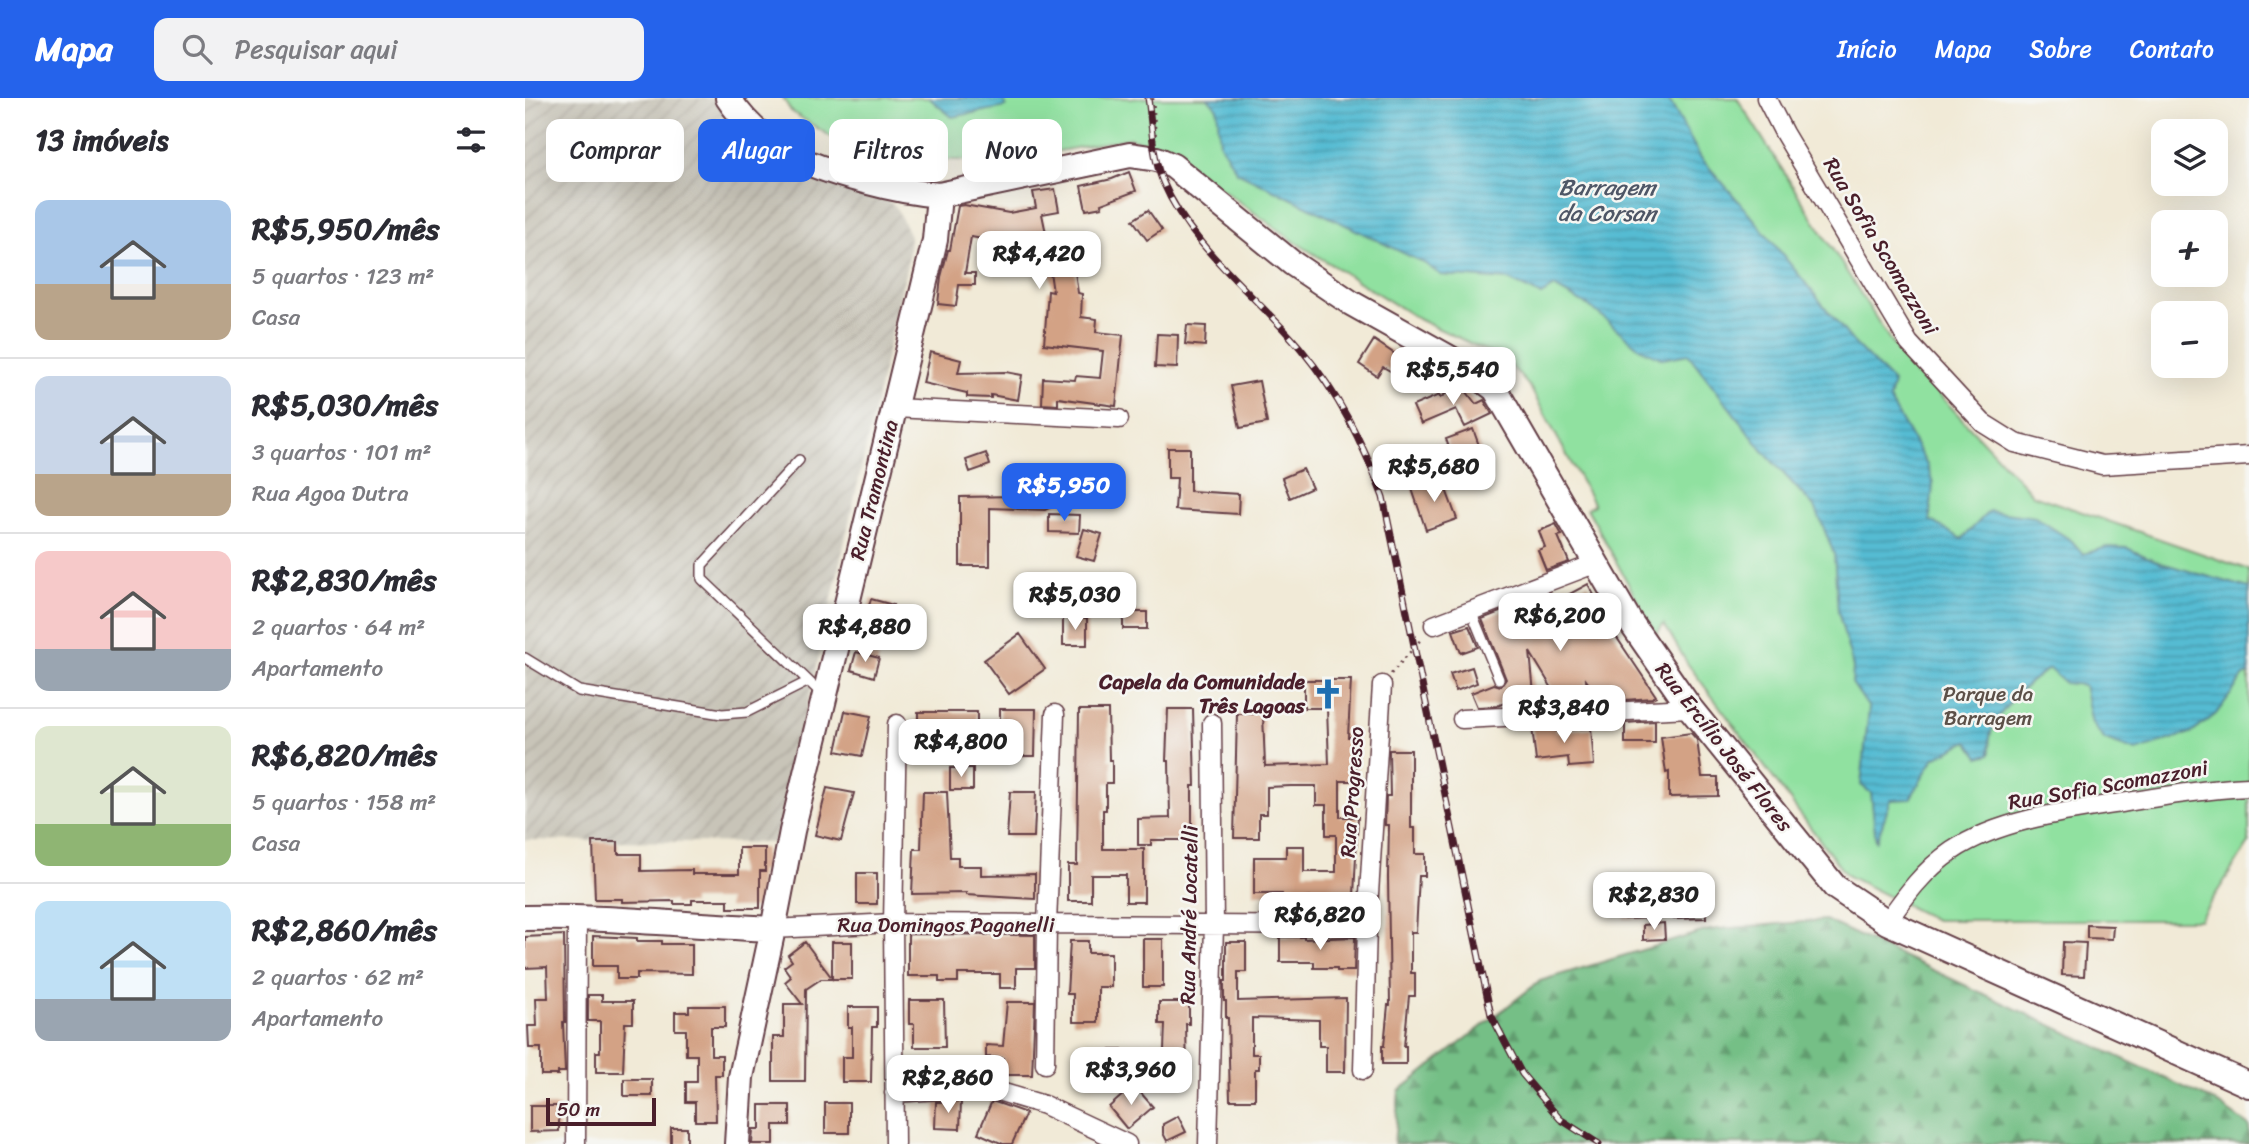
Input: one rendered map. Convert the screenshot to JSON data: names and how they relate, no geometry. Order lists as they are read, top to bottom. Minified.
{"streets":{"street":["Rua Sofia Scomazzoni","Rua Tramontina","Rua Ercílio José Flores","Rua Progresso","Rua André Locatelli","Rua Domingos Paganelli"]},"crossings":[["Rua Sofia Scomazzoni","Rua Ercílio José Flores"],["Rua Tramontina","Rua Ercílio José Flores"],["Rua Tramontina","Rua Domingos Paganelli"],["Rua Progresso","Rua Domingos Paganelli"],["Rua André Locatelli","Rua Domingos Paganelli"]],"water":["Barragem da Corsan"],"parks":["Parque da Barragem"],"places":{"church":["Capela da Comunidade Três Lagoas"]},"scale_bar":"50 m","page":{"header":"Mapa","search":"Pesquisar aqui","nav":["Início","Mapa","Sobre","Contato"],"heading":"13 imóveis","map_buttons":["+","−"],"chip":["Comprar","Alugar","Filtros","Novo"],"list":[{"name":"R$5,950/mês","note":"5 quartos · 123 m² · Casa"},{"name":"R$5,030/mês","note":"3 quartos · 101 m² · Rua Agoa Dutra"},{"name":"R$2,830/mês","note":"2 quartos · 64 m² · Apartamento"},{"name":"R$6,820/mês","note":"5 quartos · 158 m² · Casa"},{"name":"R$2,860/mês","note":"2 quartos · 62 m² · Apartamento"}],"price":["R$4,420","R$5,540","R$5,680","R$5,950","R$5,030","R$6,200","R$4,880","R$3,840","R$4,800","R$2,830","R$6,820","R$3,960","R$2,860"],"scale":"50 m"}}
